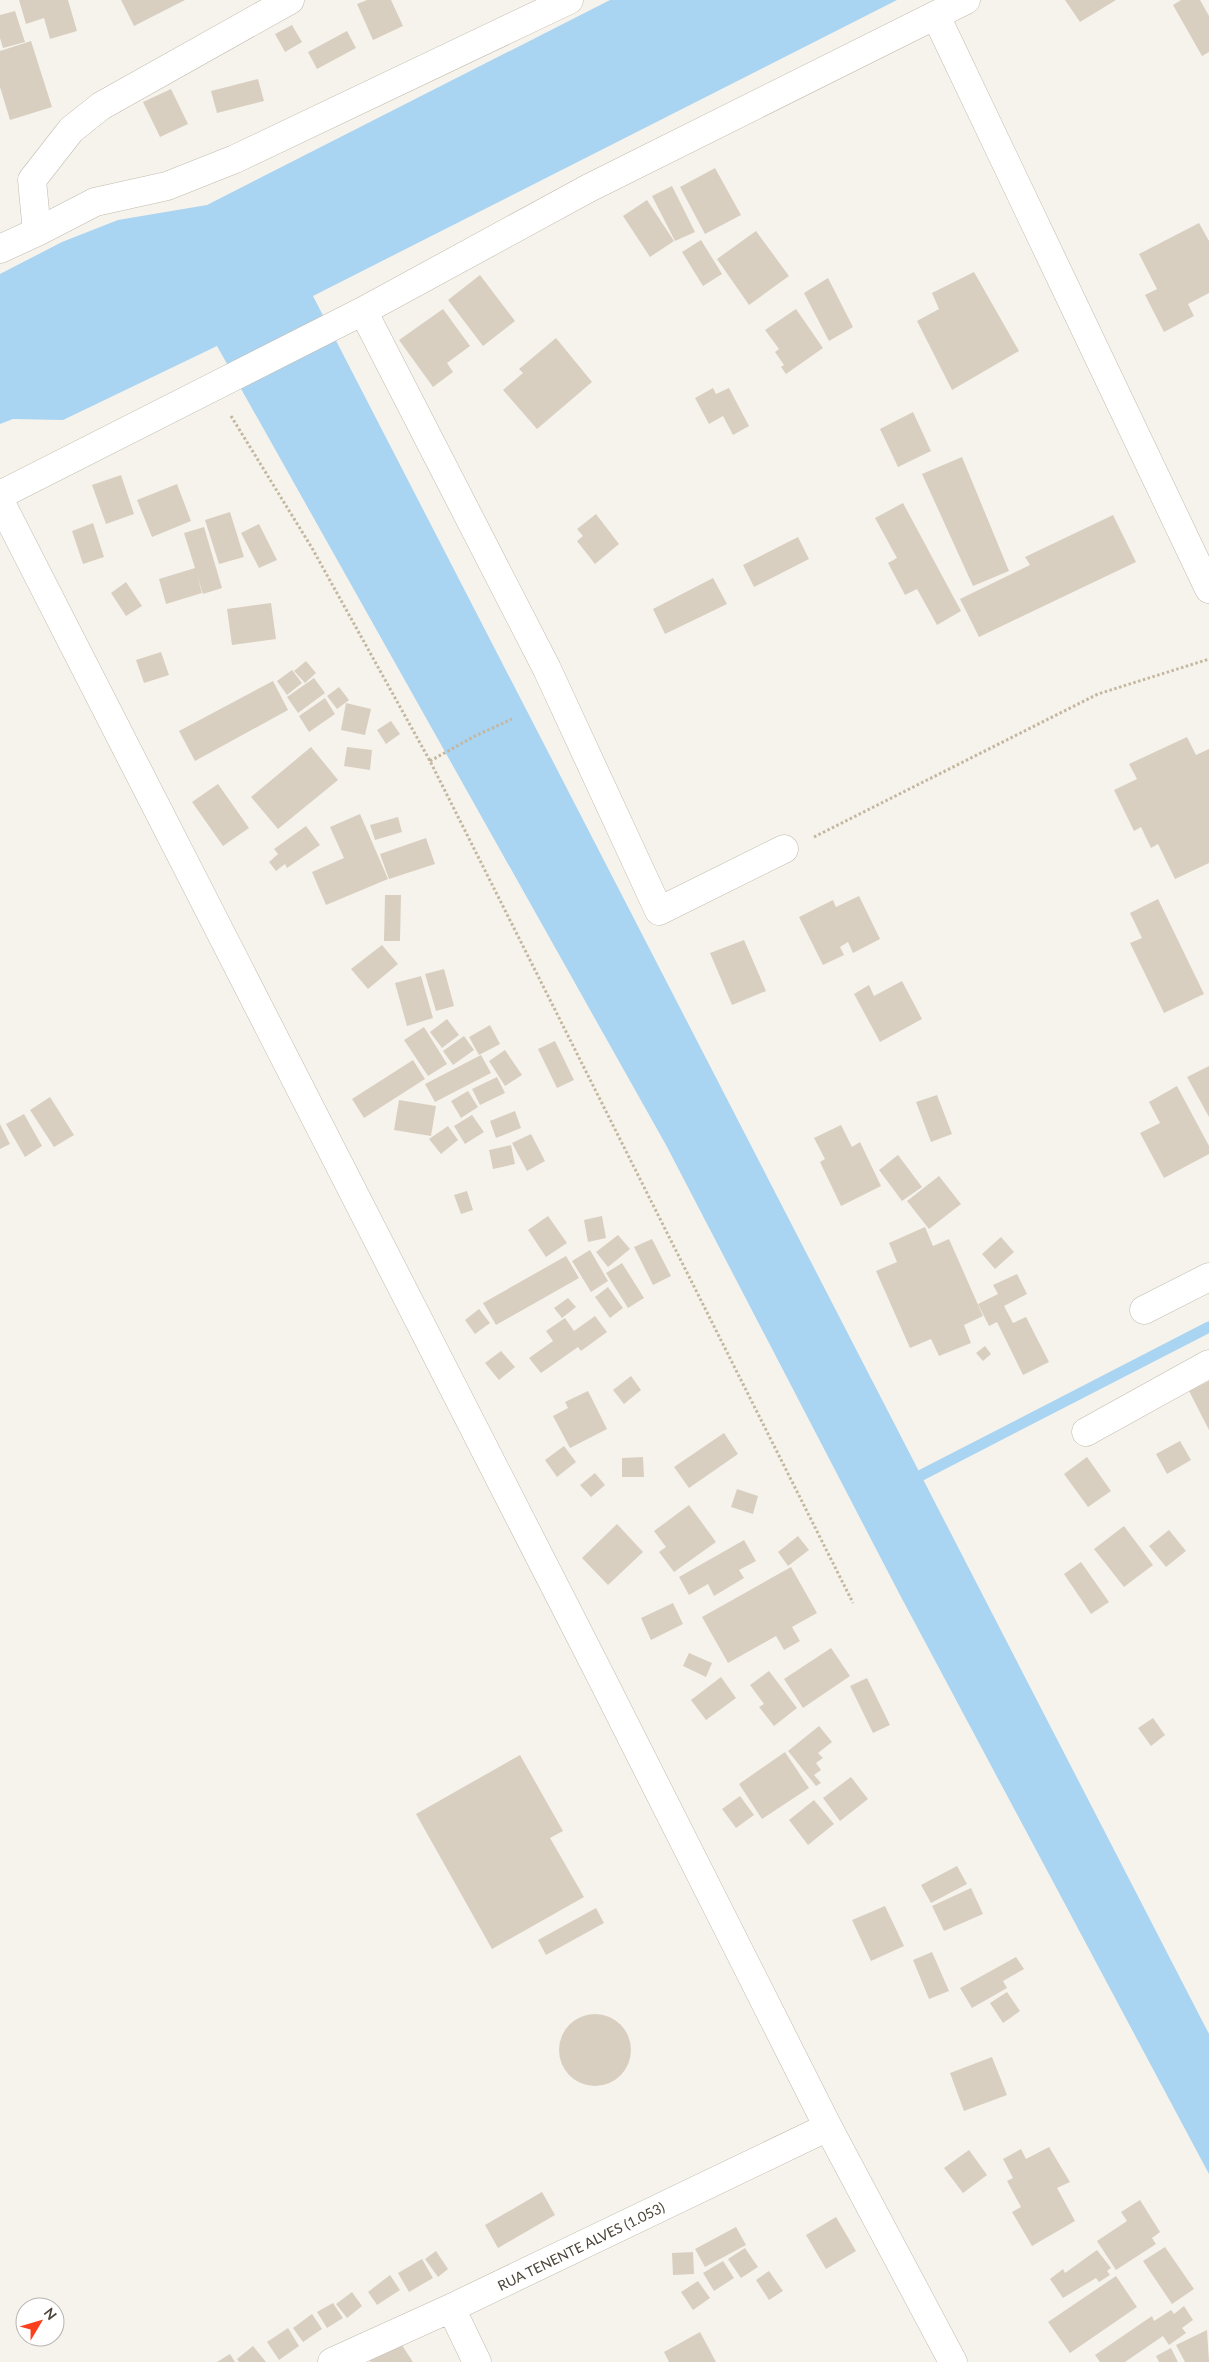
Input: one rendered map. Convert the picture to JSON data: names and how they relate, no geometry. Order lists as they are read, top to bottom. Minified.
{"streets":{"street":["RUA TENENTE ALVES (1.053)"]},"north":"top right"}
